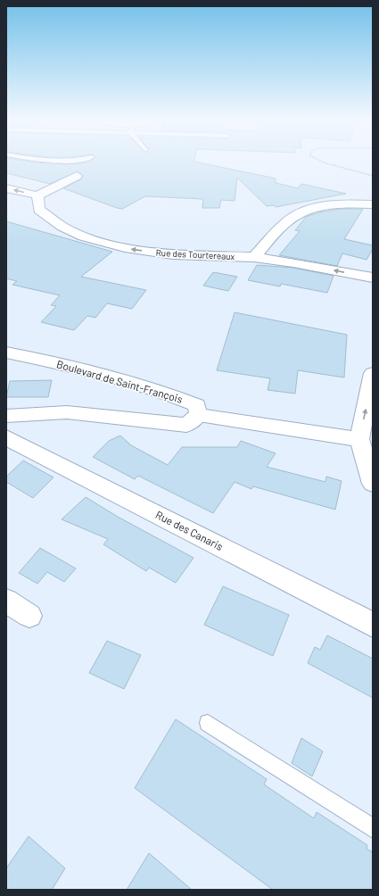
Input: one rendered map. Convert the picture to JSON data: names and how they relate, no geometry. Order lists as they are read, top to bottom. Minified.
{"streets":{"street":["Rue des Tourtereaux","Boulevard de Saint-François","Rue des Canaris"]}}
